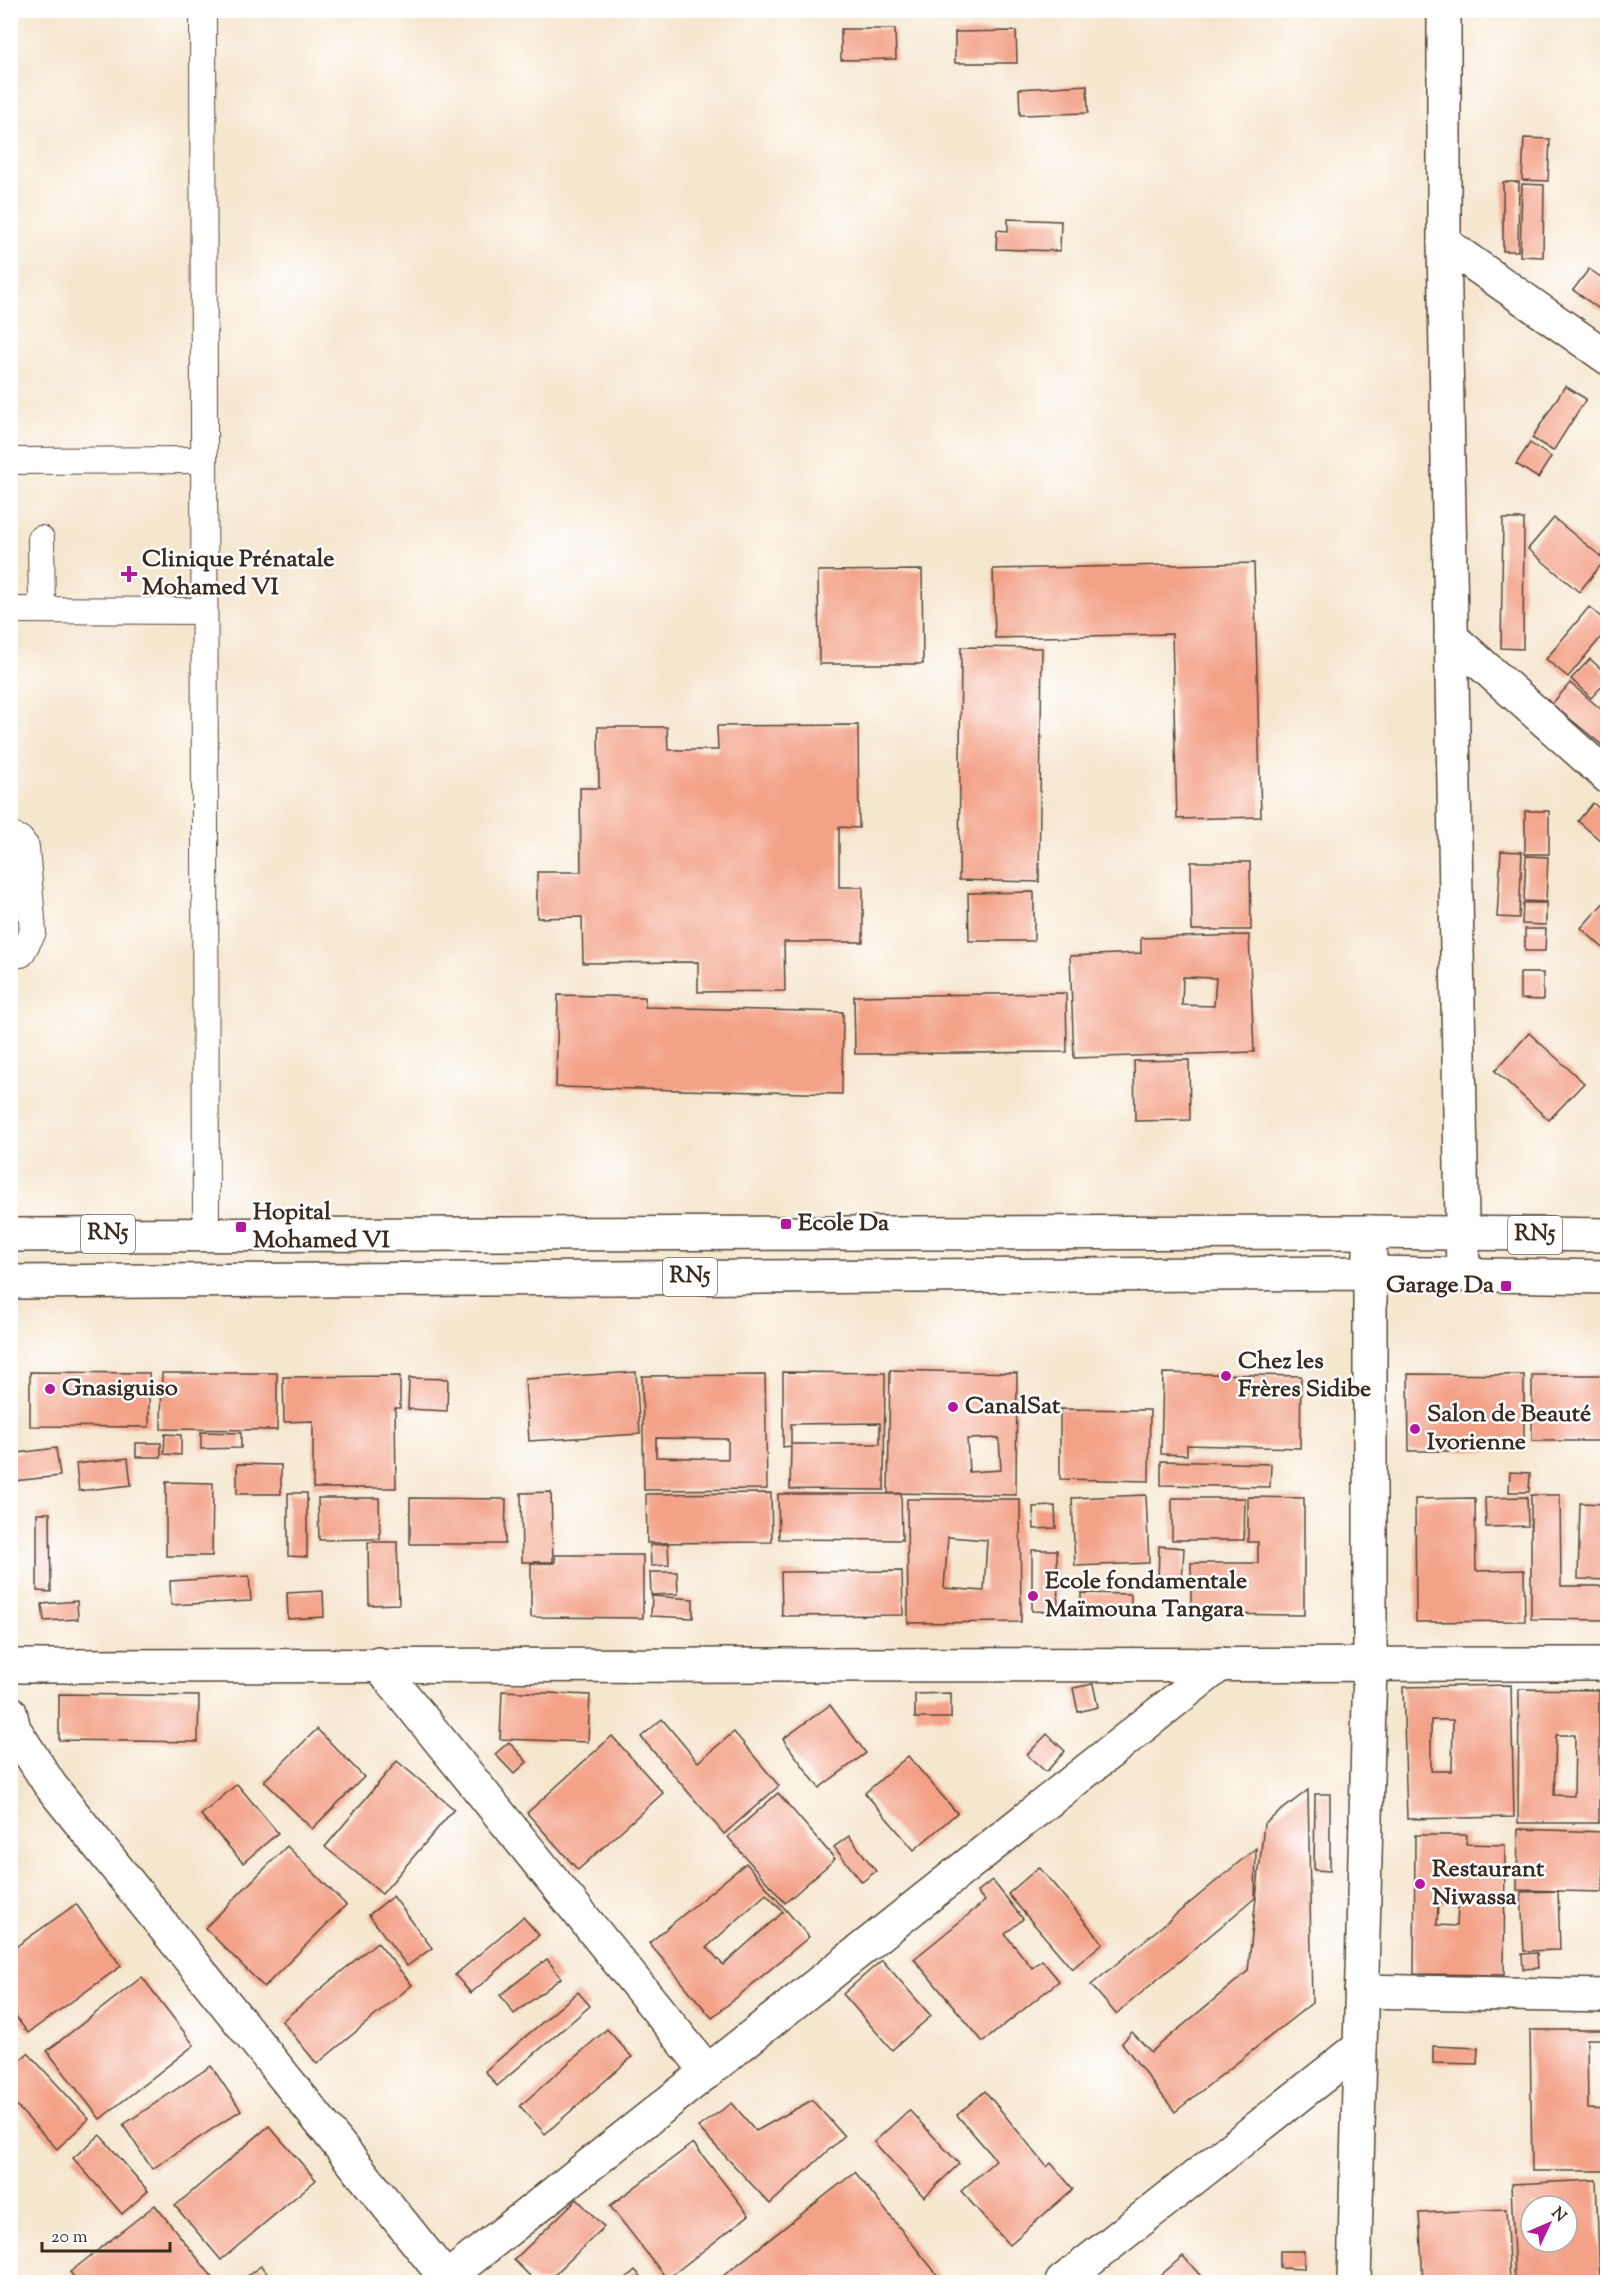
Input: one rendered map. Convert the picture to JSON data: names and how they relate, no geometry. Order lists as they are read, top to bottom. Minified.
{"streets":{"main road":["RN5"]},"places":{"health":["Clinique Prénatale Mohamed VI"],"transit":["Ecole Da","Hopital Mohamed VI","Garage Da"],"other":["Chez les Frères Sidibe","Gnasiguiso","CanalSat","Salon de Beauté Ivorienne","Ecole fondamentale Maïmouna Tangara","Restaurant Niwassa"]},"scale_bar":"20 m","north":"top right"}
